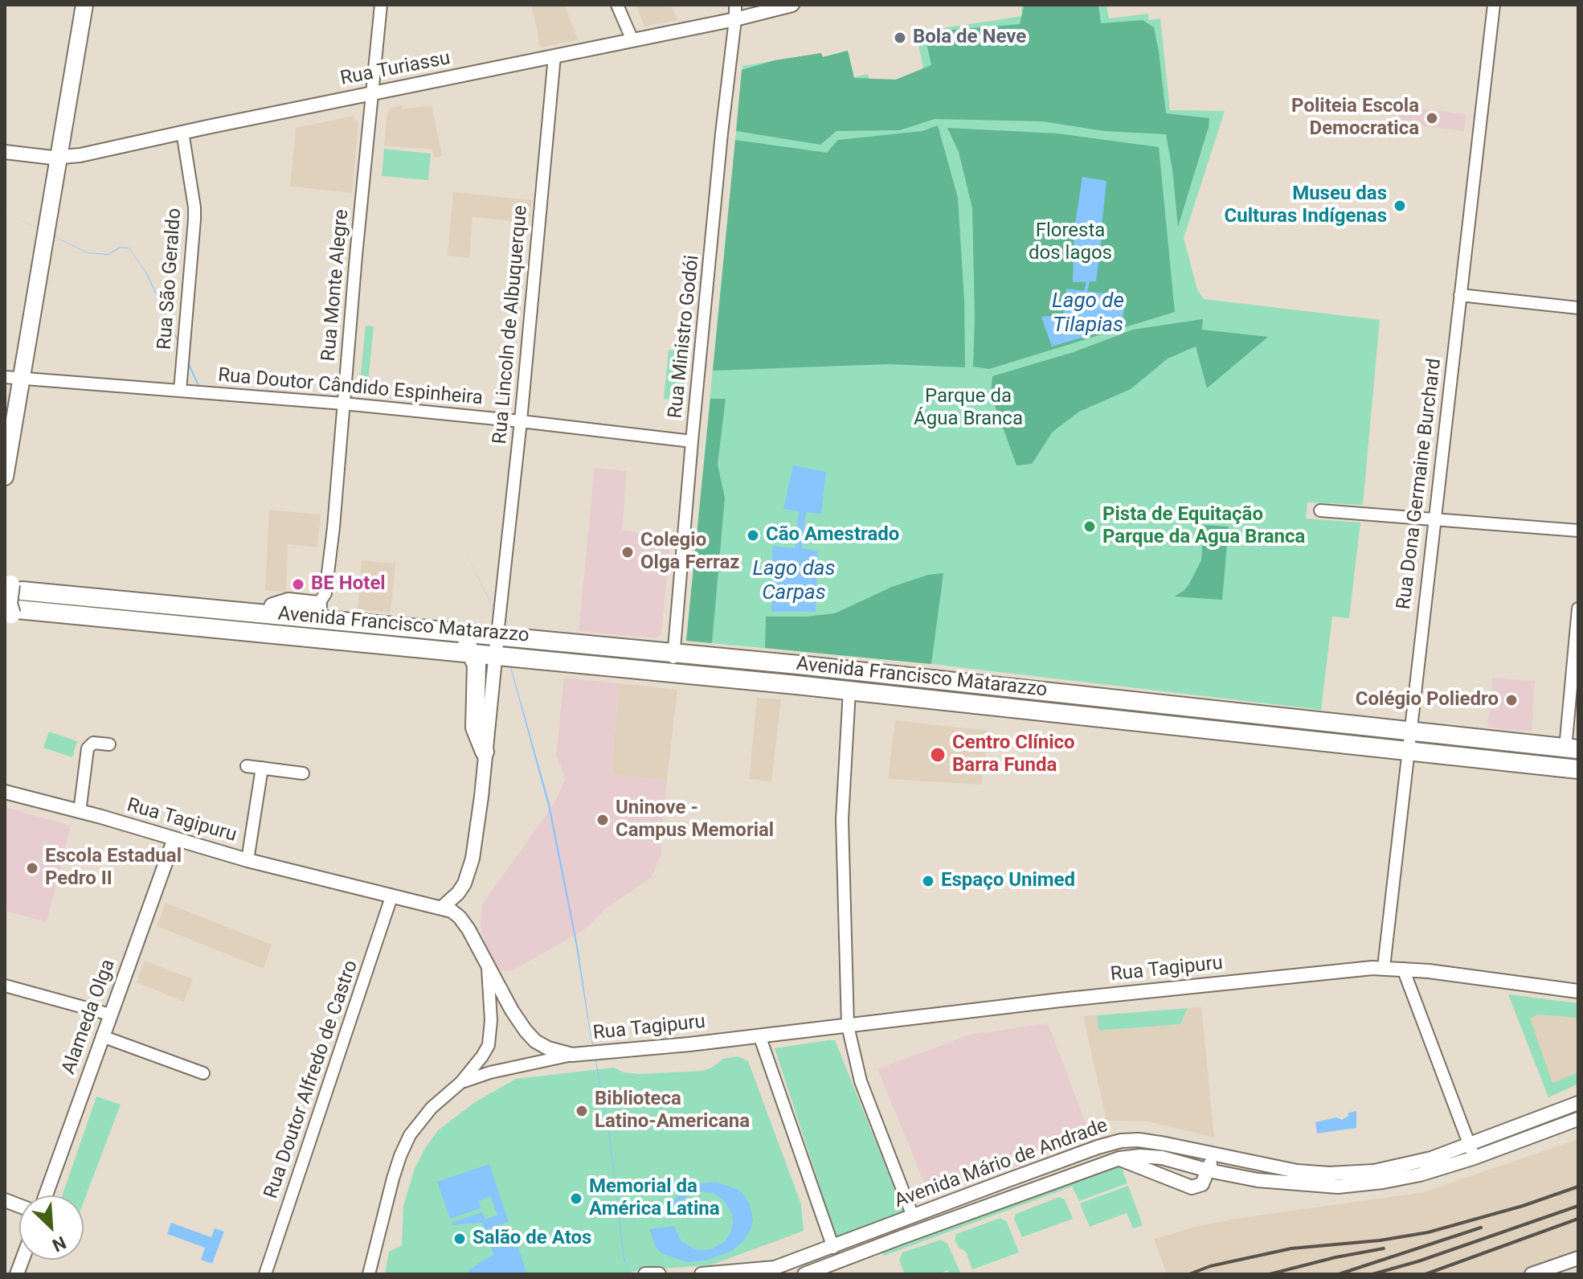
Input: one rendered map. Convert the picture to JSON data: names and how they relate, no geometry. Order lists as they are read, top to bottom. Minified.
{"streets":{"main road":["Avenida Francisco Matarazzo"],"street":["Rua Turiassu","Rua São Geraldo","Rua Monte Alegre","Rua Lincoln de Albuquerque","Rua Ministro Godói","Rua Doutor Cândido Espinheira","Rua Dona Germaine Burchard","Rua Tagipuru","Alameda Olga","Rua Doutor Alfredo de Castro","Avenida Mário de Andrade"]},"crossings":[["Rua Turiassu","Rua São Geraldo"],["Rua Turiassu","Rua Monte Alegre"],["Rua Turiassu","Rua Lincoln de Albuquerque"],["Rua Turiassu","Rua Ministro Godói"],["Rua São Geraldo","Rua Doutor Cândido Espinheira"],["Rua Monte Alegre","Rua Doutor Cândido Espinheira"],["Rua Monte Alegre","Avenida Francisco Matarazzo"],["Rua Lincoln de Albuquerque","Rua Doutor Cândido Espinheira"],["Rua Lincoln de Albuquerque","Avenida Francisco Matarazzo"],["Rua Ministro Godói","Rua Doutor Cândido Espinheira"],["Rua Ministro Godói","Avenida Francisco Matarazzo"],["Rua Dona Germaine Burchard","Avenida Francisco Matarazzo"],["Rua Dona Germaine Burchard","Rua Tagipuru"],["Rua Tagipuru","Alameda Olga"],["Rua Tagipuru","Rua Doutor Alfredo de Castro"]],"water":["Lago de Tilapias","Lago das Carpas"],"parks":["Floresta dos lagos","Parque da Água Branca"],"places":["Bola de Neve","Politeia Escola Democratica","Museu das Culturas Indígenas","Pista de Equitação Parque da Agua Branca","Cão Amestrado","Colegio Olga Ferraz","BE Hotel","Colégio Poliedro","Centro Clínico Barra Funda","Uninove - Campus Memorial","Escola Estadual Pedro II","Espaço Unimed","Biblioteca Latino-Americana","Memorial da América Latina","Salão de Atos"],"north":"bottom right"}
